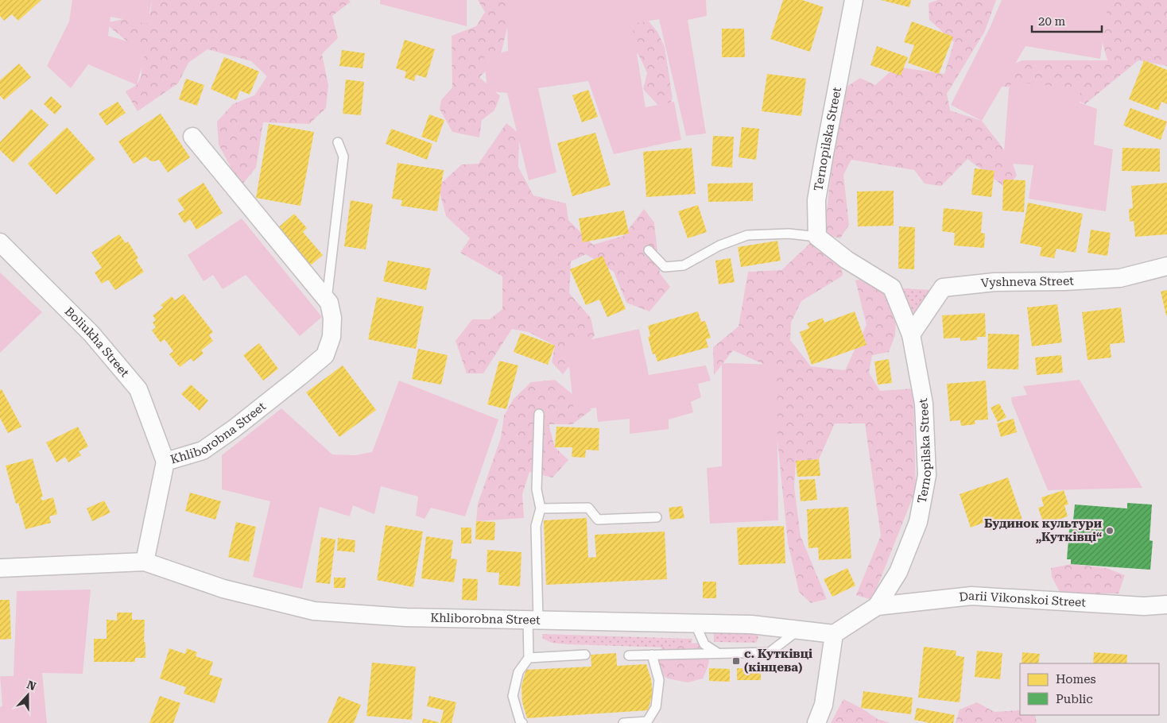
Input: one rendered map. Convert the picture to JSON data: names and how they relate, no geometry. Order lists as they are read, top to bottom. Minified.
{"streets":{"street":["Ternopilska Street","Vyshneva Street","Boliukha Street","Khliborobna Street","Darii Vikonskoi Street"]},"crossings":[["Ternopilska Street","Vyshneva Street"],["Ternopilska Street","Khliborobna Street"],["Ternopilska Street","Darii Vikonskoi Street"],["Boliukha Street","Khliborobna Street"]],"places":{"other":["Будинок культури „Кутківці“"],"transit":["с. Кутківці (кінцева)"]},"legend":["Homes","Public"],"scale_bar":"20 m","north":"top"}
